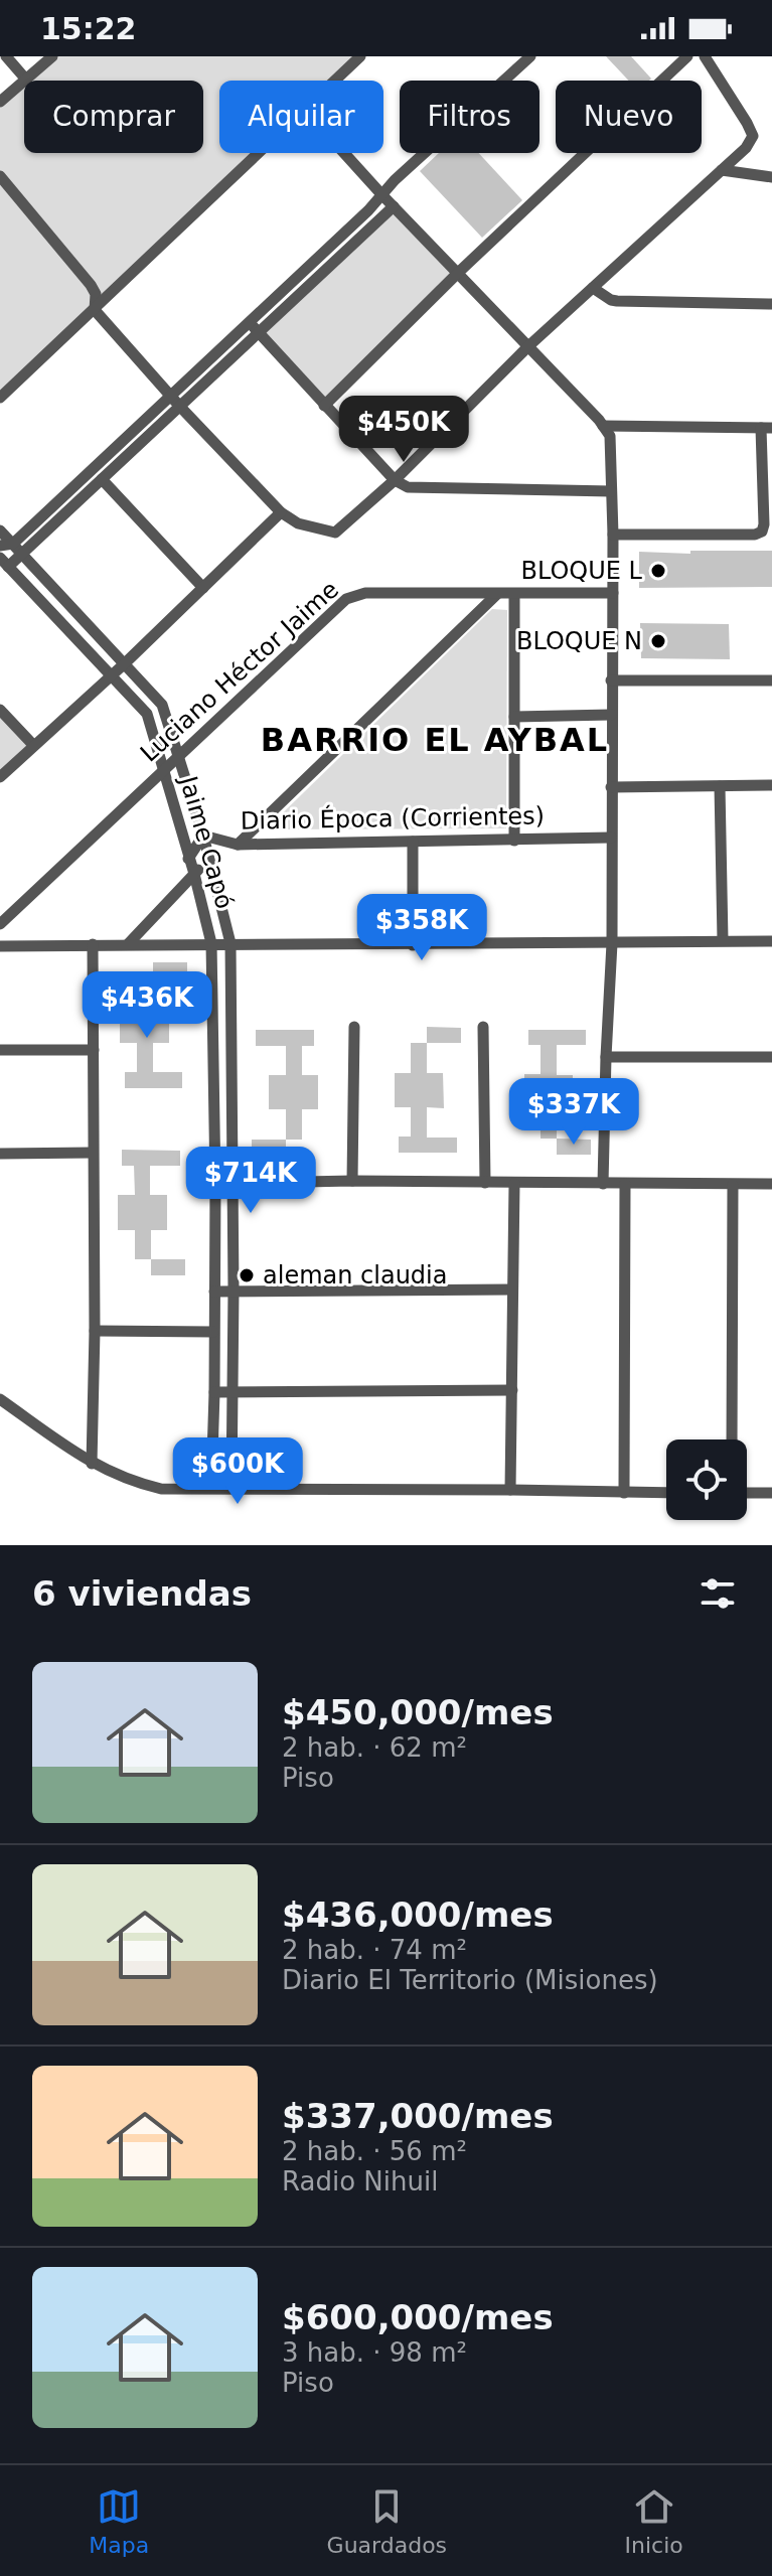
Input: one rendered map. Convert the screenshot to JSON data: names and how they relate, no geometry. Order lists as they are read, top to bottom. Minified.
{"streets":{"street":["Luciano Héctor Jaime","Diario Época (Corrientes)","Jaime Capó"]},"crossings":[["Luciano Héctor Jaime","Jaime Capó"],["Diario Época (Corrientes)","Jaime Capó"]],"districts":["BARRIO EL AYBAL"],"places":["BLOQUE L","BLOQUE N","aleman claudia"],"page":{"status":"15:22","chip":["Comprar","Alquilar","Filtros","Nuevo"],"price":["$450K","$358K","$436K","$337K","$714K","$600K"],"heading":"6 viviendas","list":[{"name":"$450,000/mes","note":"2 hab. · 62 m² · Piso"},{"name":"$436,000/mes","note":"2 hab. · 74 m² · Diario El Territorio (Misiones)"},{"name":"$337,000/mes","note":"2 hab. · 56 m² · Radio Nihuil"},{"name":"$600,000/mes","note":"3 hab. · 98 m² · Piso"}],"tabs":["Mapa","Guardados","Inicio"]}}
